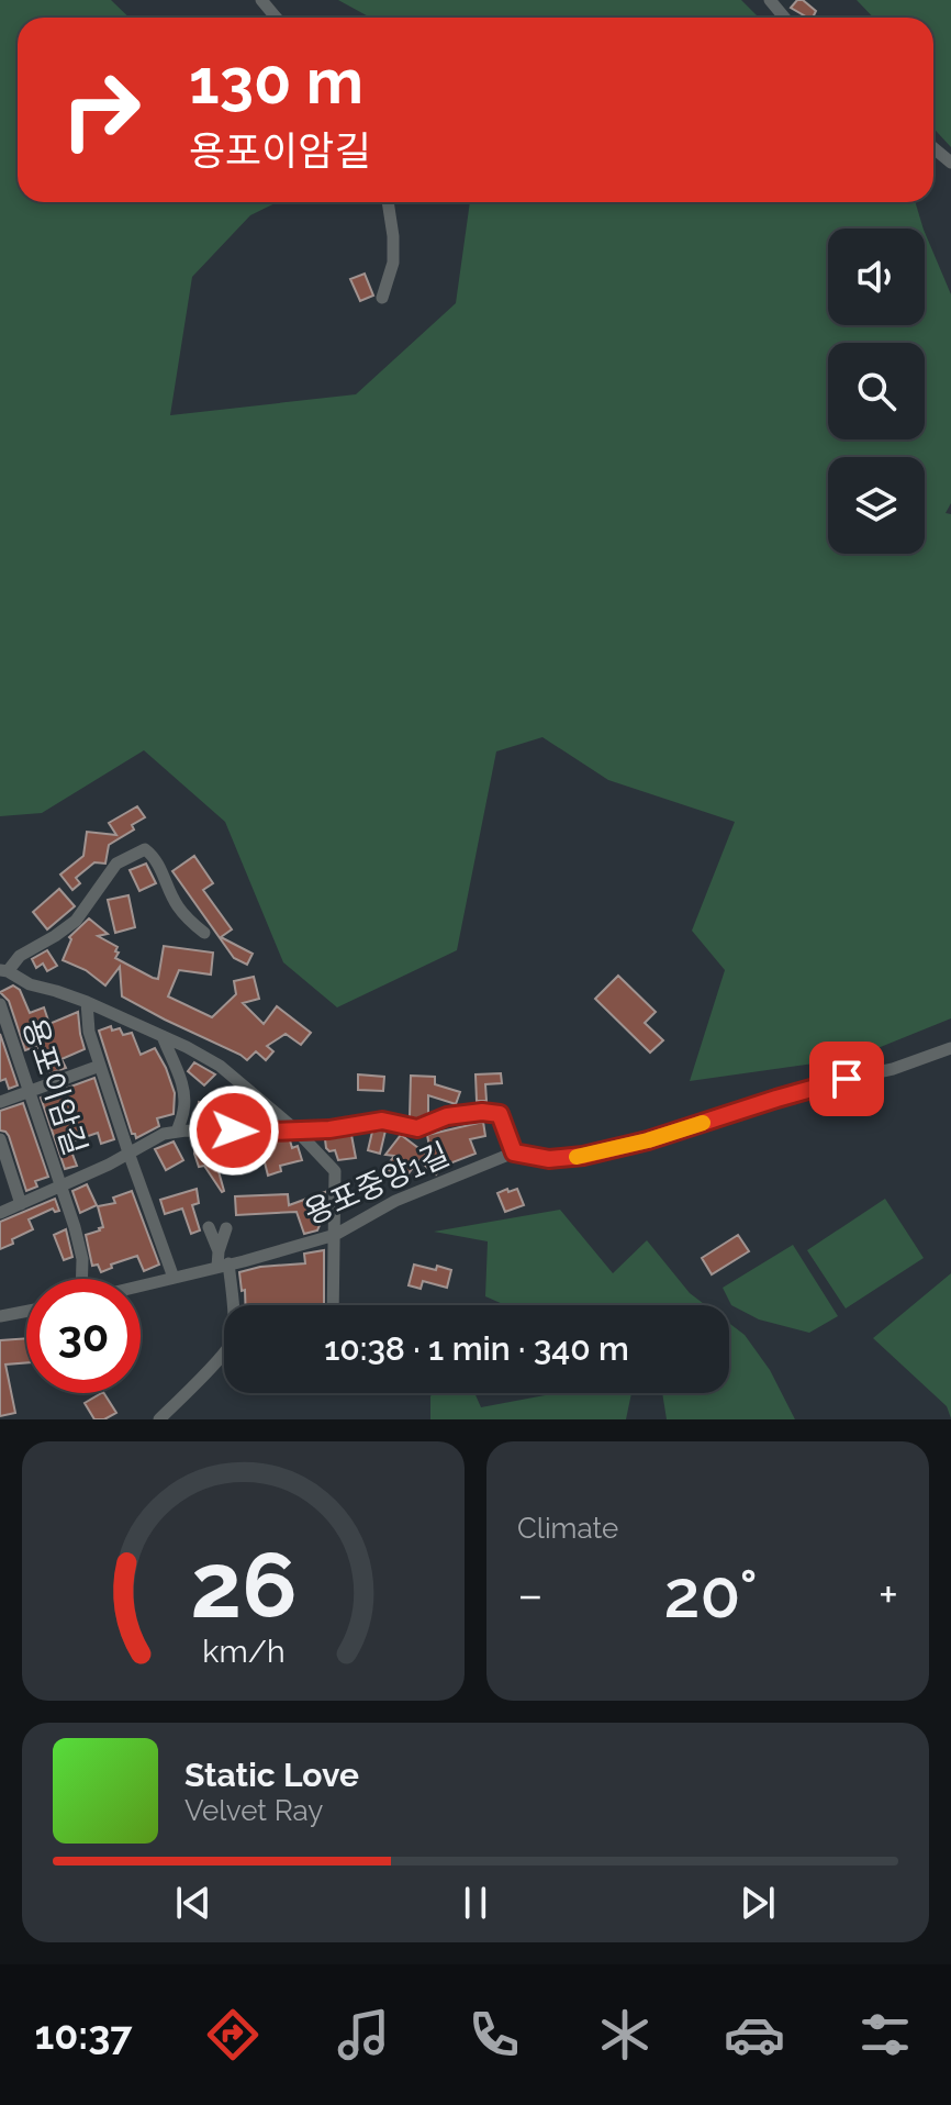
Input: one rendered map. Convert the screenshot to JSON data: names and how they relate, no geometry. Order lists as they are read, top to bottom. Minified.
{"streets":{"street":["용포이암길","용포중앙1길"]},"crossings":[["용포이암길","용포중앙1길"]],"page":{"turn":["130 m","용포이암길"],"limit":"30","trip":"10:38 · 1 min · 340 m","tile":"Climate","heat":["−","20°","+"],"song":["Static Love","Velvet Ray"],"tabs":"10:37","gauge":["26","km/h"]}}
